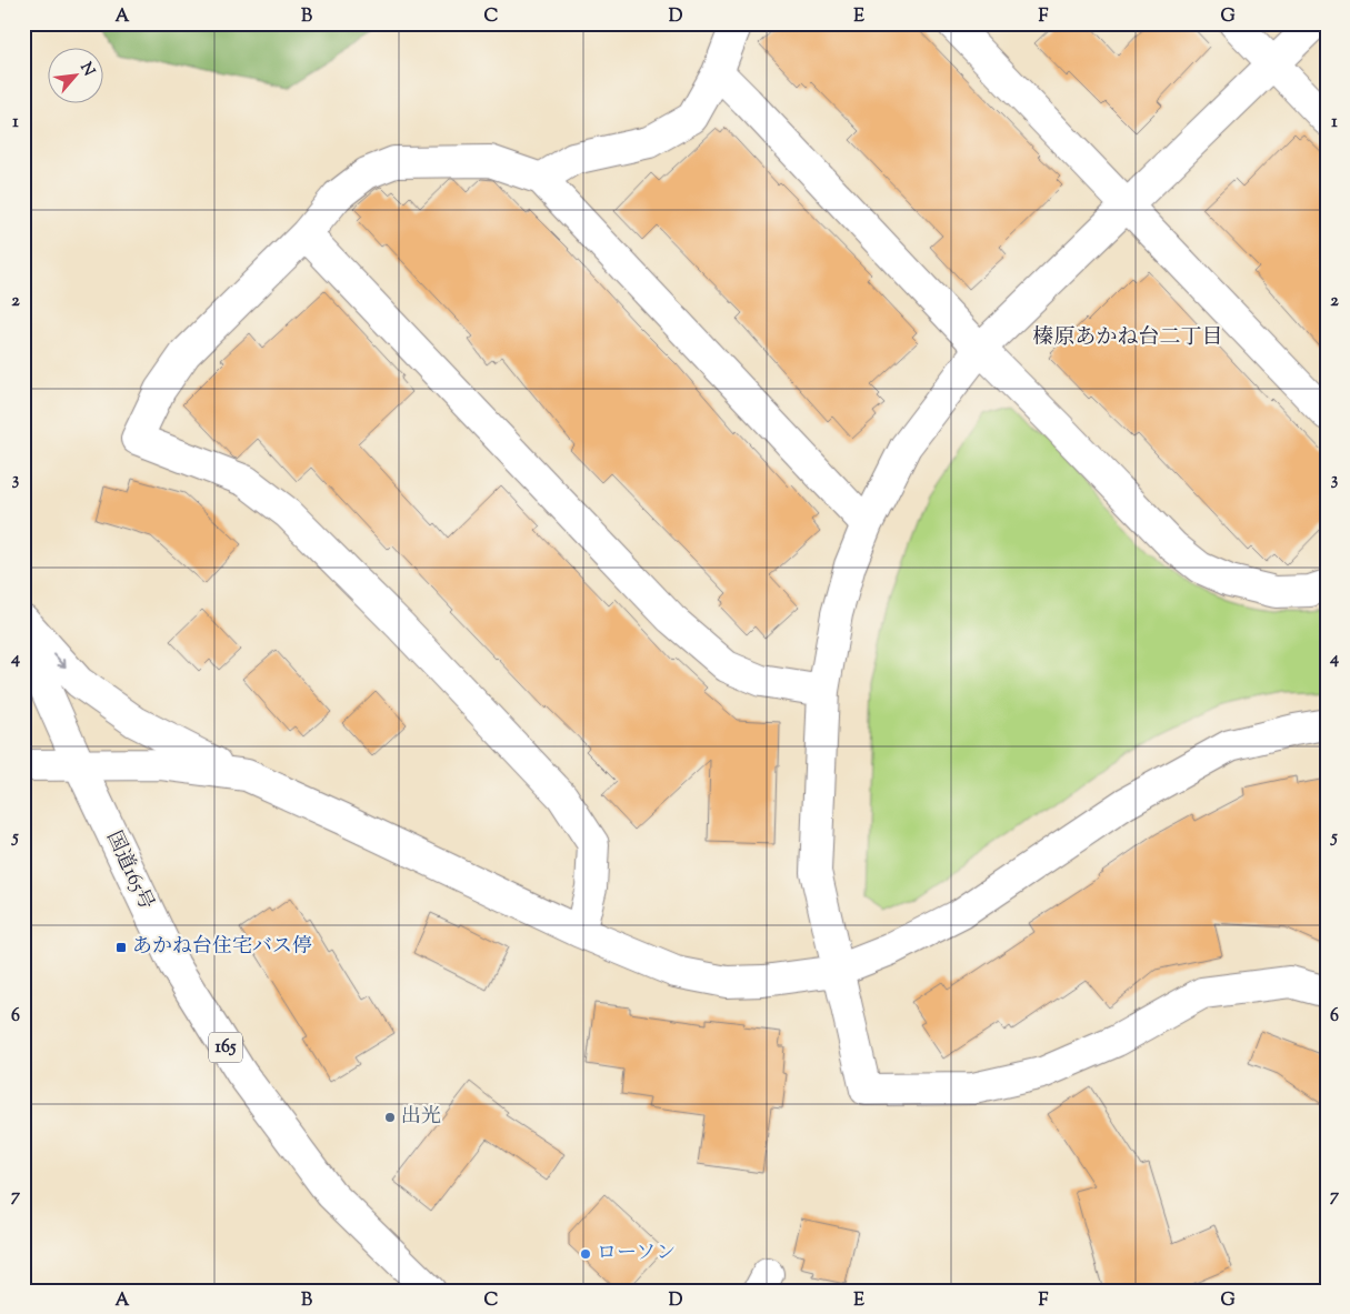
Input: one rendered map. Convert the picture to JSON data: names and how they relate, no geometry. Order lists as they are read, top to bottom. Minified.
{"streets":{"main road":["国道165号","165"]},"districts":["榛原あかね台二丁目"],"places":{"transit":["あかね台住宅バス停"],"other":["出光","ローソン"]},"north":"top right","grid":{"columns":["A","B","C","D","E","F","G"],"rows":["1","2","3","4","5","6","7"]}}
